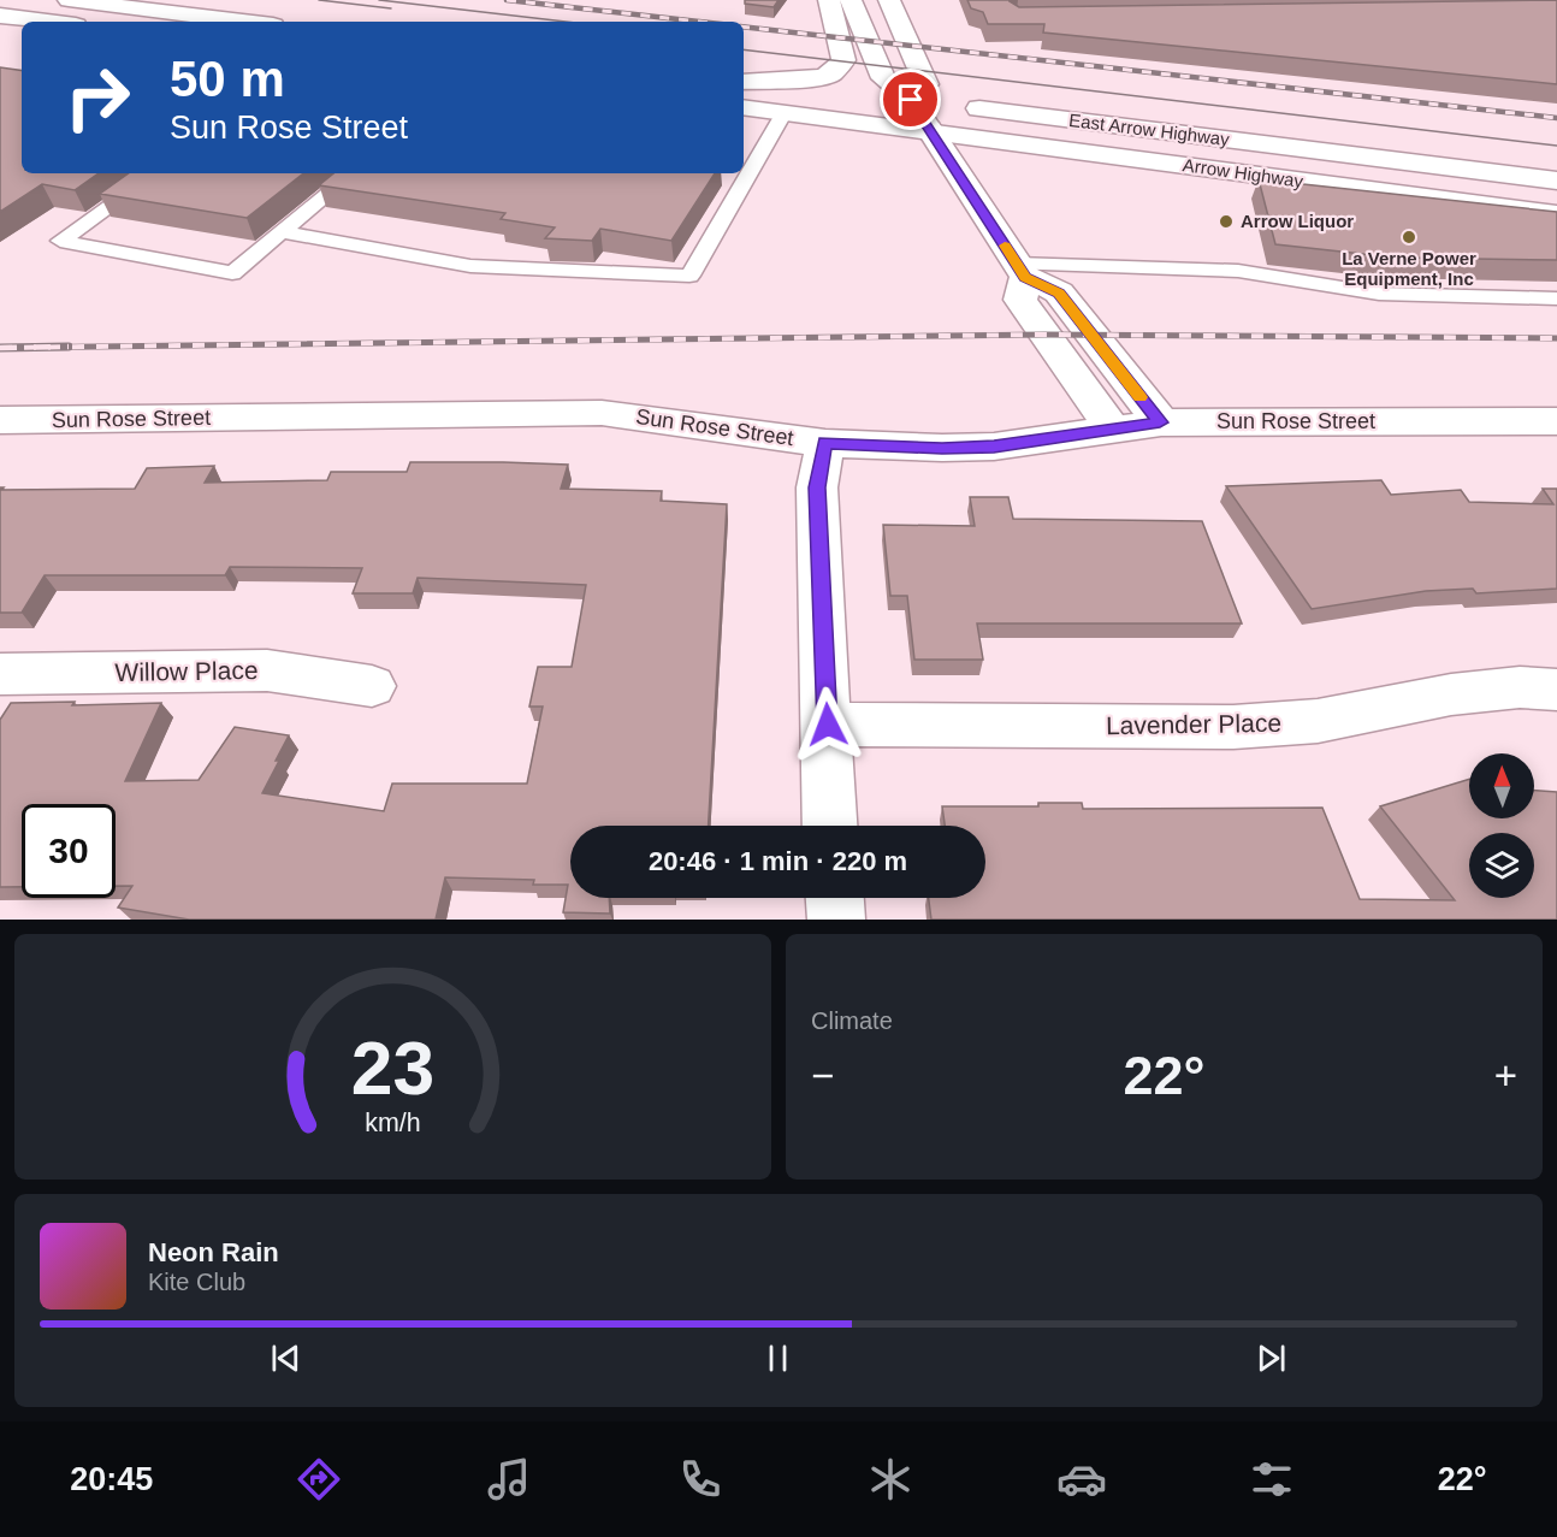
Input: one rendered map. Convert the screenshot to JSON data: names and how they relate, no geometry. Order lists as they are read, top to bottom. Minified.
{"streets":{"main road":["East Arrow Highway","Arrow Highway","Sun Rose Street","Willow Place","Lavender Place"]},"crossings":[["East Arrow Highway","Arrow Highway"]],"places":["Arrow Liquor","La Verne Power Equipment, Inc"],"north":"top","page":{"turn":["50 m","Sun Rose Street"],"limit":"30","trip":"20:46 · 1 min · 220 m","tile":"Climate","heat":["−","22°","+"],"song":["Neon Rain","Kite Club"],"tabs":["20:45","22°"],"gauge":["23","km/h"]}}
